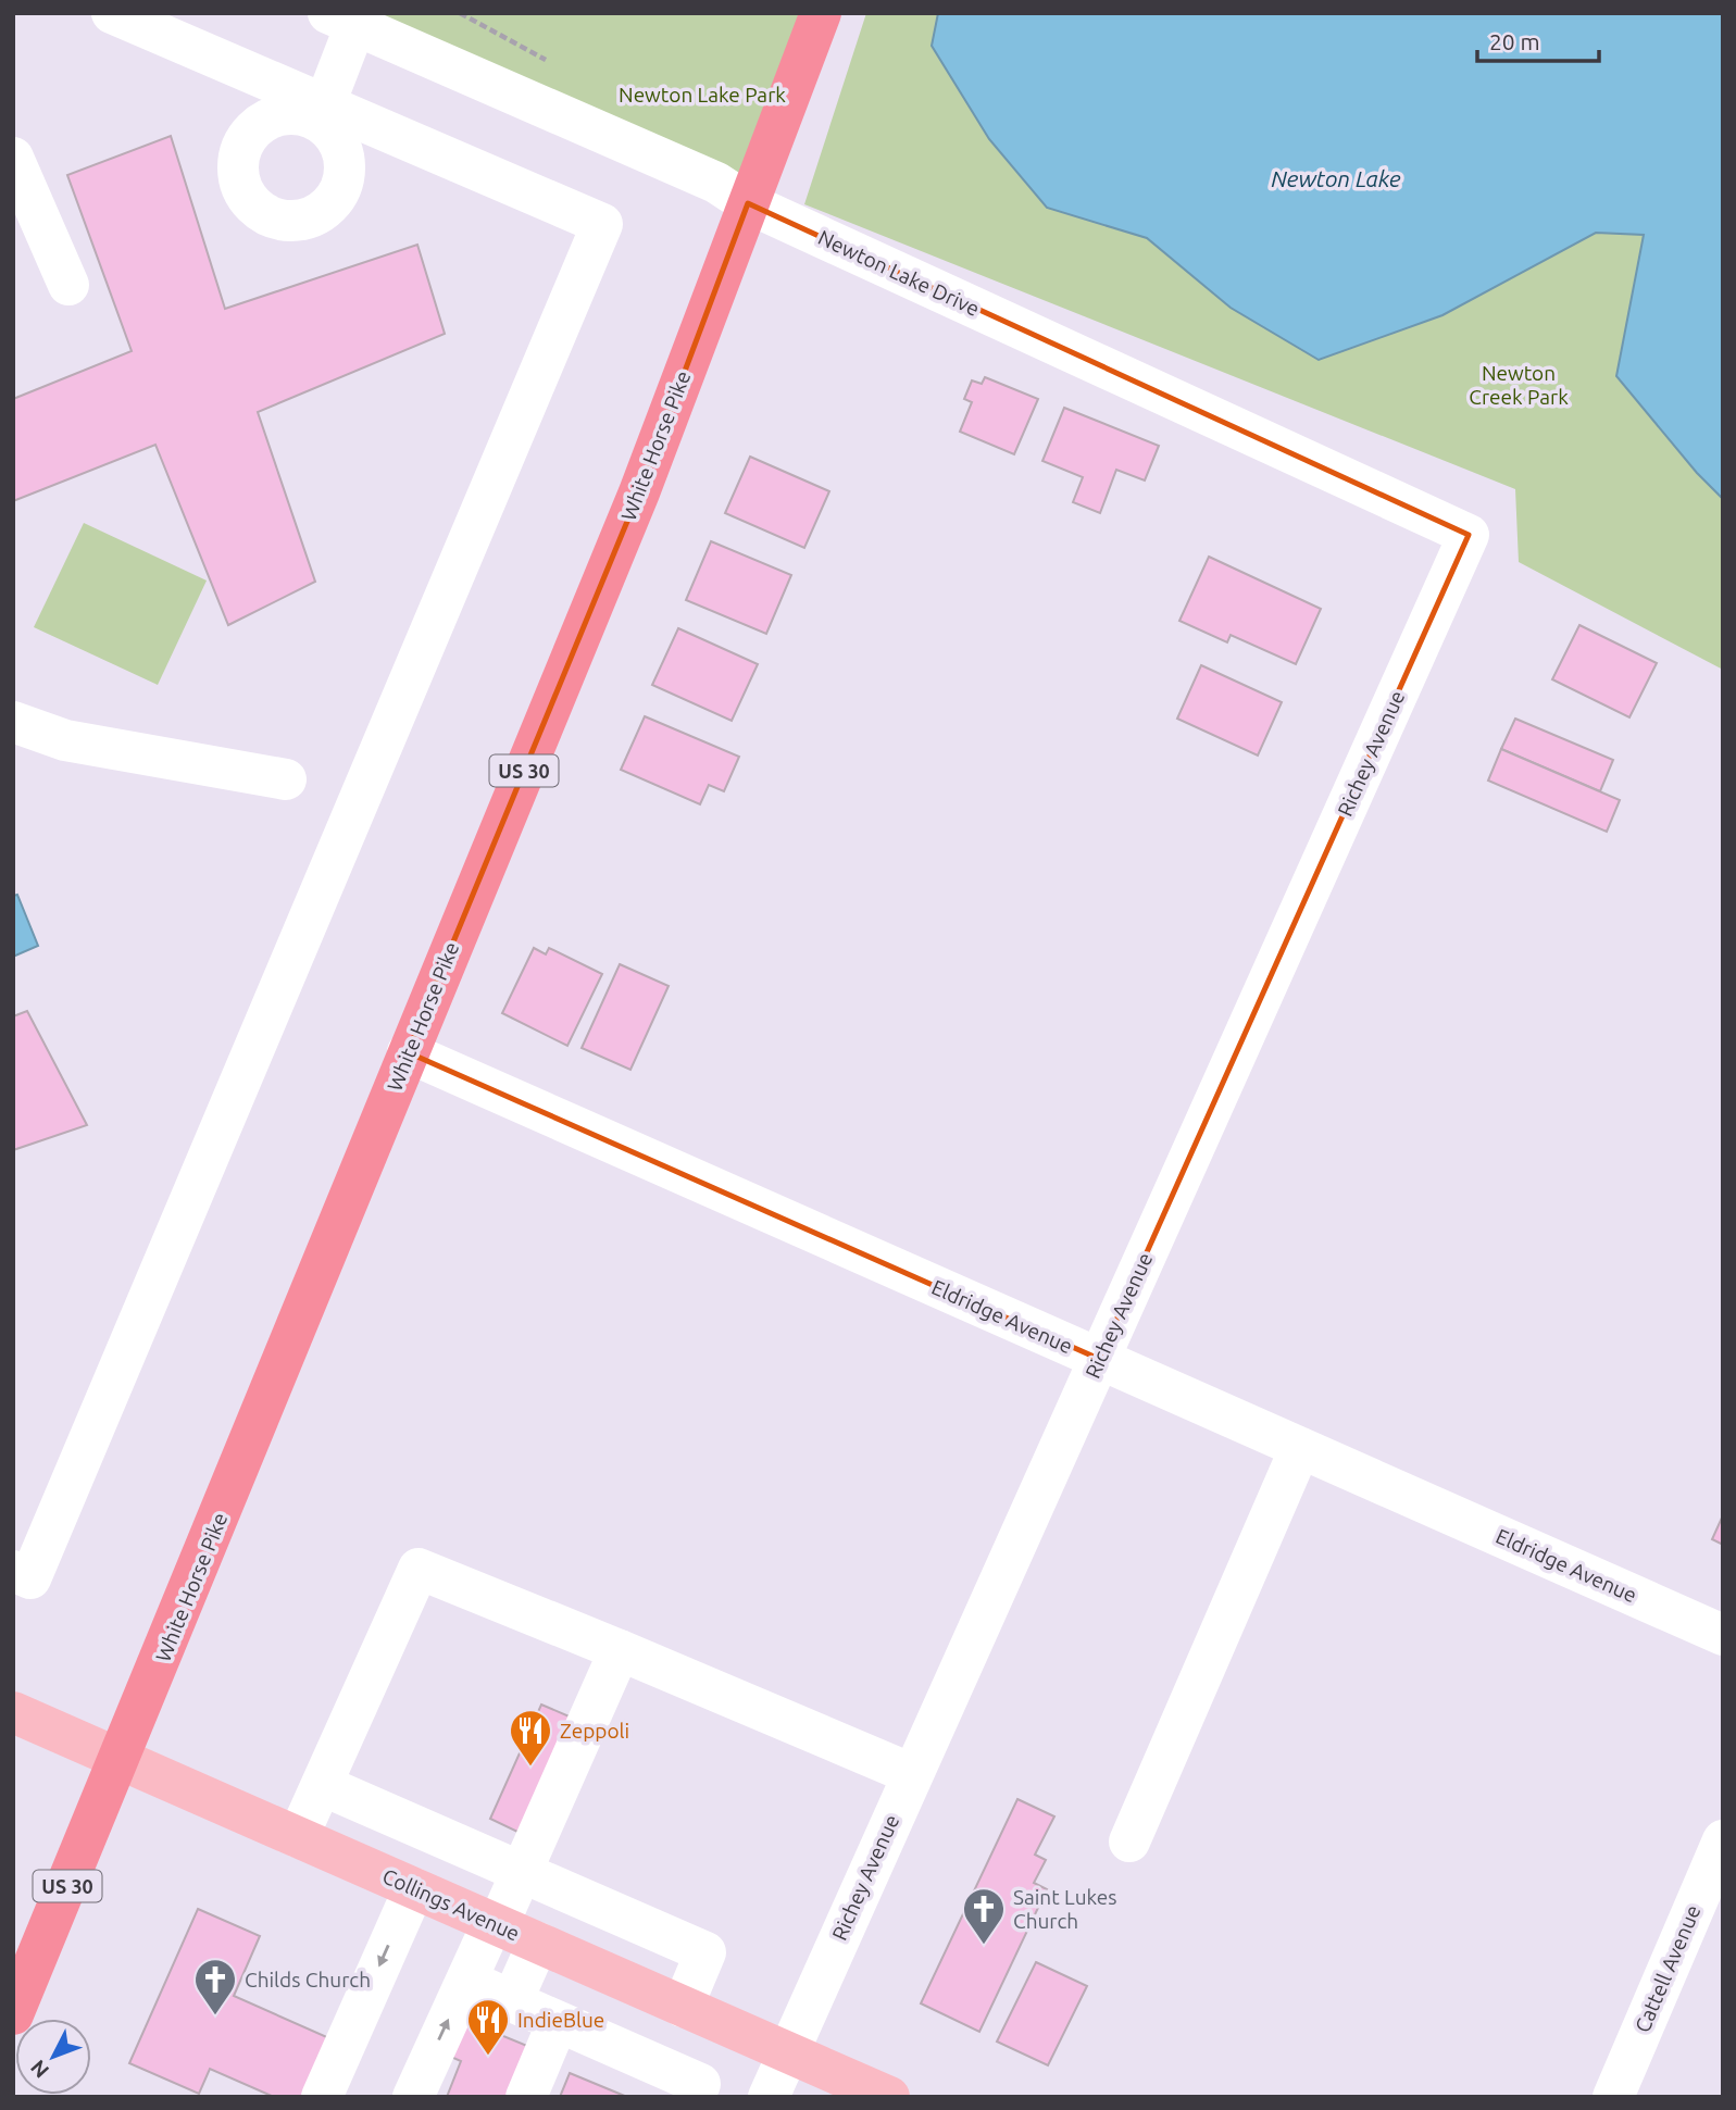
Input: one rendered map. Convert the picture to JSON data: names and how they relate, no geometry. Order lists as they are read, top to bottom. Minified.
{"streets":{"highway":["White Horse Pike","US 30"],"main road":["Collings Avenue"],"street":["Newton Lake Drive","Richey Avenue","Eldridge Avenue","Cattell Avenue"]},"crossings":[["Newton Lake Drive","White Horse Pike"],["Newton Lake Drive","Richey Avenue"],["White Horse Pike","Eldridge Avenue"],["White Horse Pike","Collings Avenue"],["Richey Avenue","Eldridge Avenue"],["Richey Avenue","Collings Avenue"]],"water":["Newton Lake"],"parks":["Newton Lake Park","Newton Creek Park"],"places":{"restaurant":["Zeppoli","IndieBlue"],"church":["Saint Lukes Church","Childs Church"]},"scale_bar":"20 m","north":"bottom left"}
